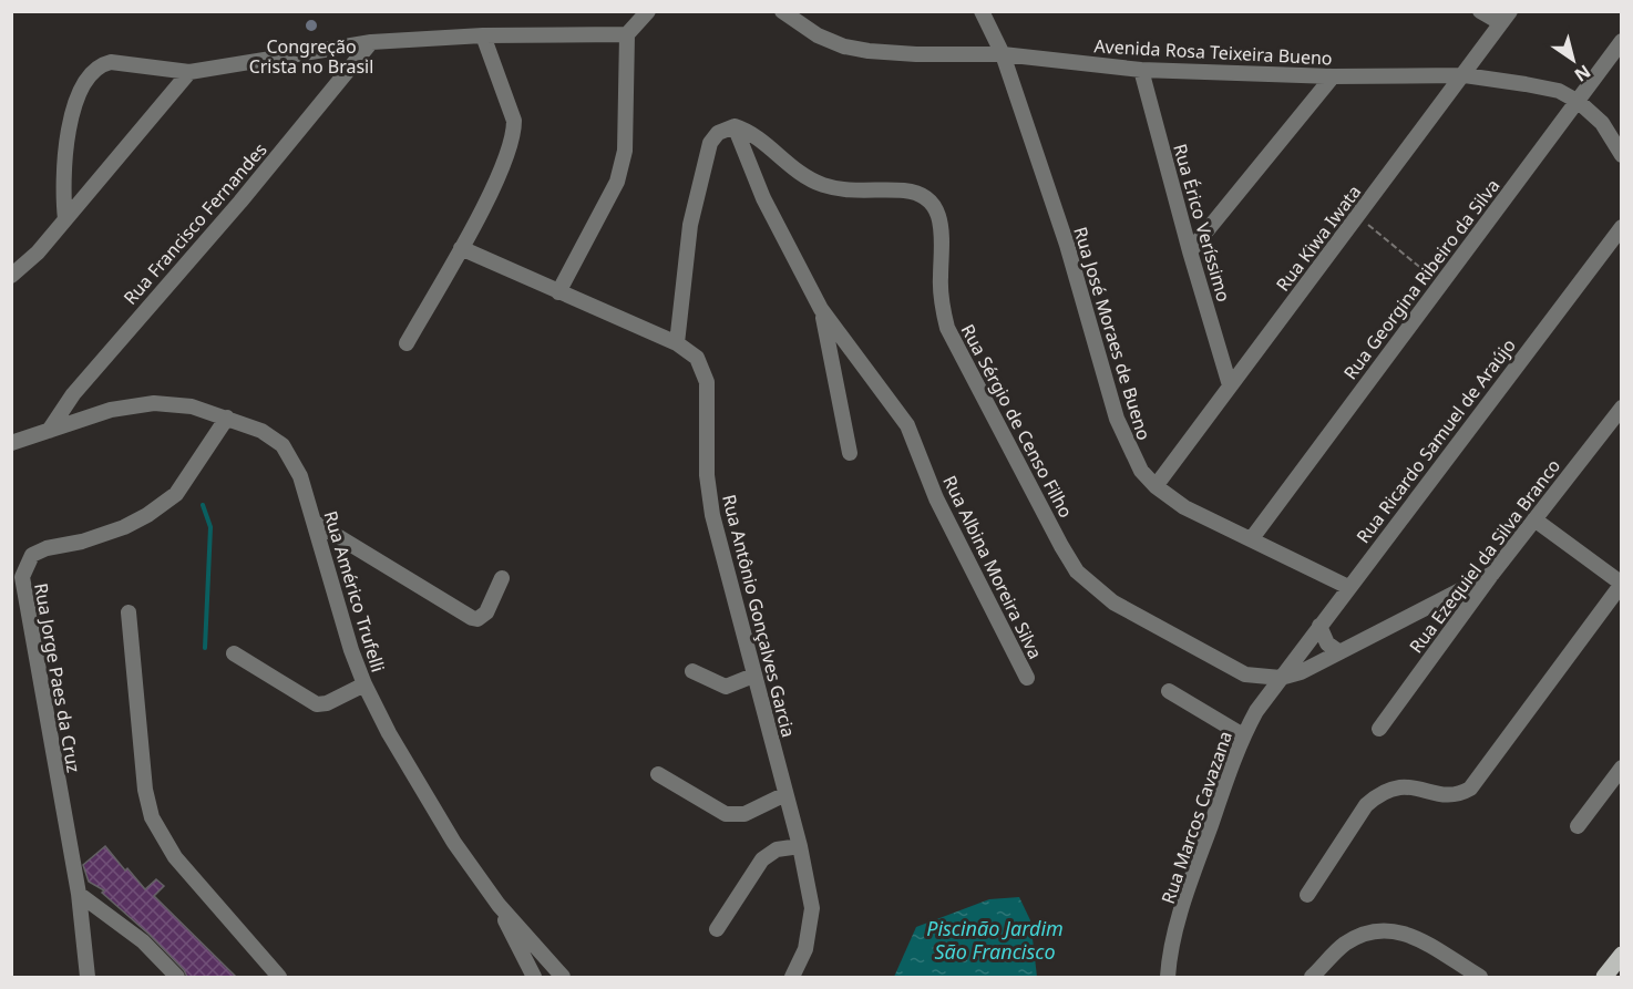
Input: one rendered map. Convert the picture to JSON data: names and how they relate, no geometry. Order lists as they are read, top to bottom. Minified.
{"streets":{"street":["Avenida Rosa Teixeira Bueno","Rua Érico Veríssimo","Rua Francisco Fernandes","Rua Kiwa Iwata","Rua Georgina Ribeiro da Silva","Rua José Moraes de Bueno","Rua Sérgio de Censo Filho","Rua Ricardo Samuel de Araújo","Rua Ezequiel da Silva Branco","Rua Albina Moreira Silva","Rua Américo Trufelli","Rua Antônio Gonçalves Garcia","Rua Jorge Paes da Cruz","Rua Marcos Cavazana"]},"crossings":[["Avenida Rosa Teixeira Bueno","Rua Érico Veríssimo"],["Avenida Rosa Teixeira Bueno","Rua Kiwa Iwata"],["Avenida Rosa Teixeira Bueno","Rua Georgina Ribeiro da Silva"],["Avenida Rosa Teixeira Bueno","Rua José Moraes de Bueno"],["Rua Érico Veríssimo","Rua Kiwa Iwata"],["Rua Francisco Fernandes","Rua Américo Trufelli"],["Rua Kiwa Iwata","Rua José Moraes de Bueno"],["Rua Georgina Ribeiro da Silva","Rua José Moraes de Bueno"],["Rua José Moraes de Bueno","Rua Ricardo Samuel de Araújo"],["Rua Sérgio de Censo Filho","Rua Ricardo Samuel de Araújo"],["Rua Sérgio de Censo Filho","Rua Ezequiel da Silva Branco"],["Rua Sérgio de Censo Filho","Rua Albina Moreira Silva"],["Rua Sérgio de Censo Filho","Rua Marcos Cavazana"],["Rua Ricardo Samuel de Araújo","Rua Marcos Cavazana"],["Rua Américo Trufelli","Rua Jorge Paes da Cruz"]],"water":["Piscinão Jardim São Francisco"],"places":["Congreção Crista no Brasil"],"north":"bottom right"}
